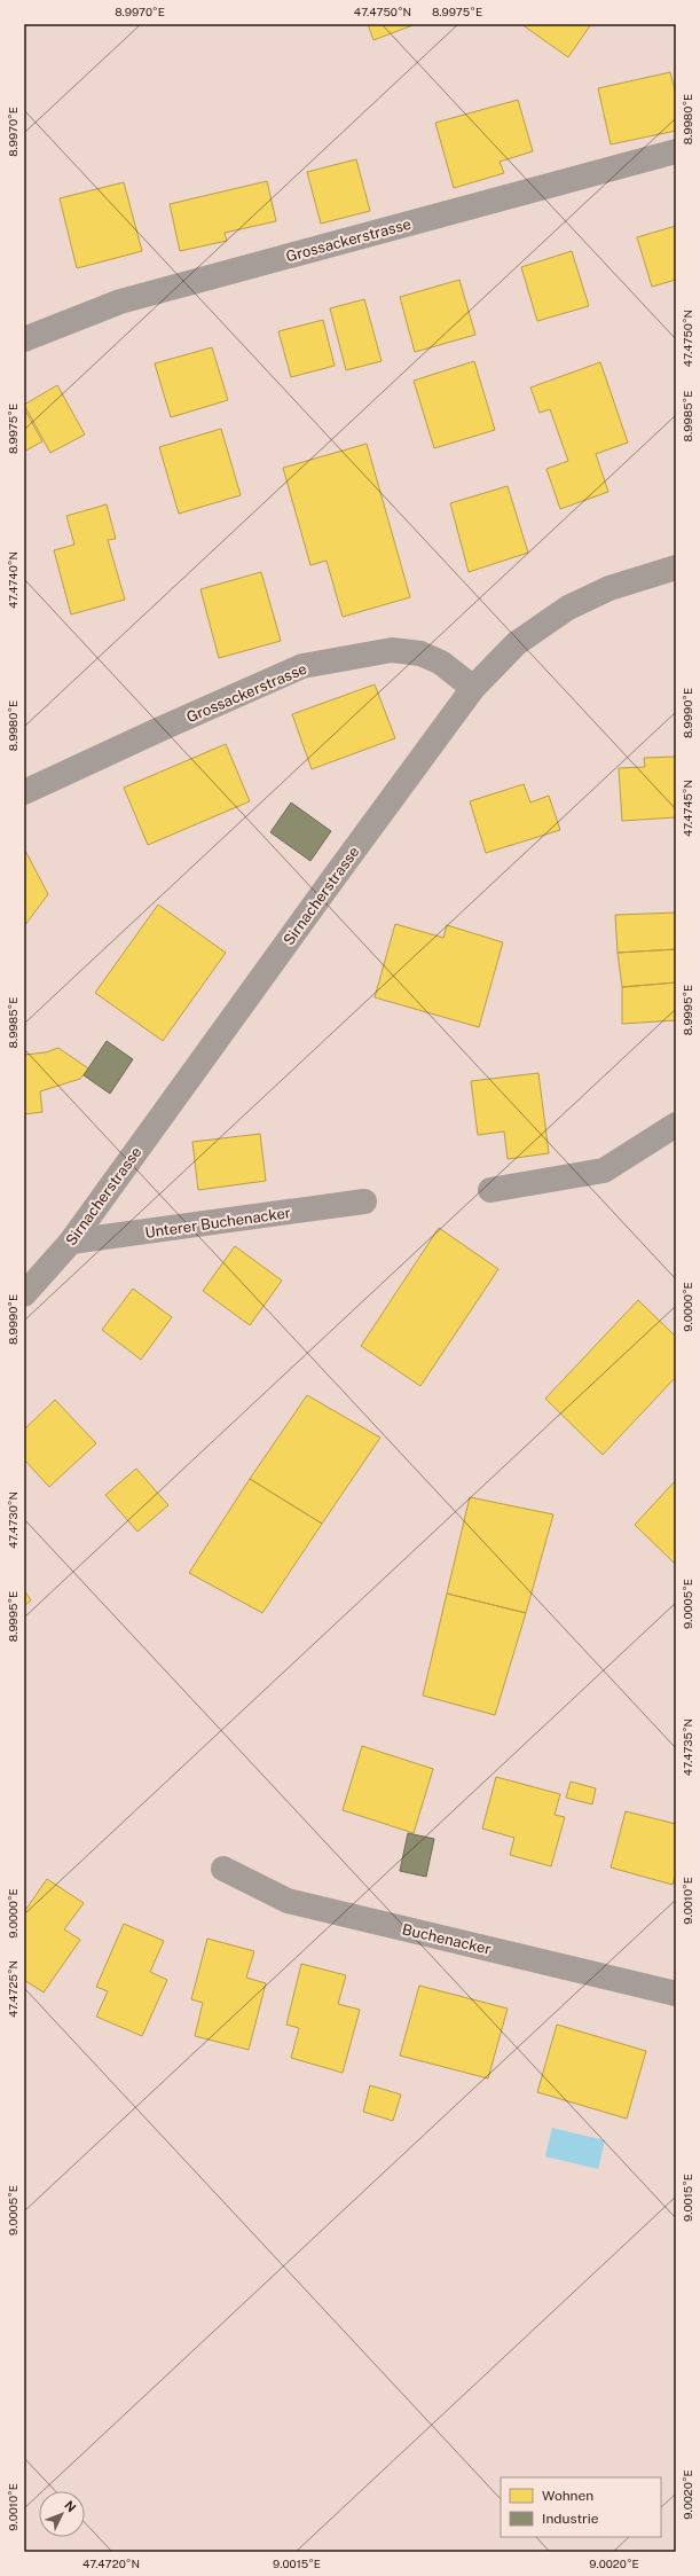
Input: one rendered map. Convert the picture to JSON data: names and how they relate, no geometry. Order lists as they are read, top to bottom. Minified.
{"streets":{"street":["Grossackerstrasse","Sirnacherstrasse","Unterer Buchenacker","Buchenacker"]},"crossings":[["Grossackerstrasse","Sirnacherstrasse"],["Sirnacherstrasse","Unterer Buchenacker"]],"legend":["Wohnen","Industrie"],"north":"top right","coordinates":["8.9970°E","47.4750°N","8.9975°E","8.9980°E","8.9985°E","47.4740°N","8.9990°E","47.4745°N","8.9995°E","9.0000°E","47.4730°N","9.0005°E","47.4735°N","9.0010°E","47.4725°N","9.0015°E","9.0020°E","47.4720°N"]}
